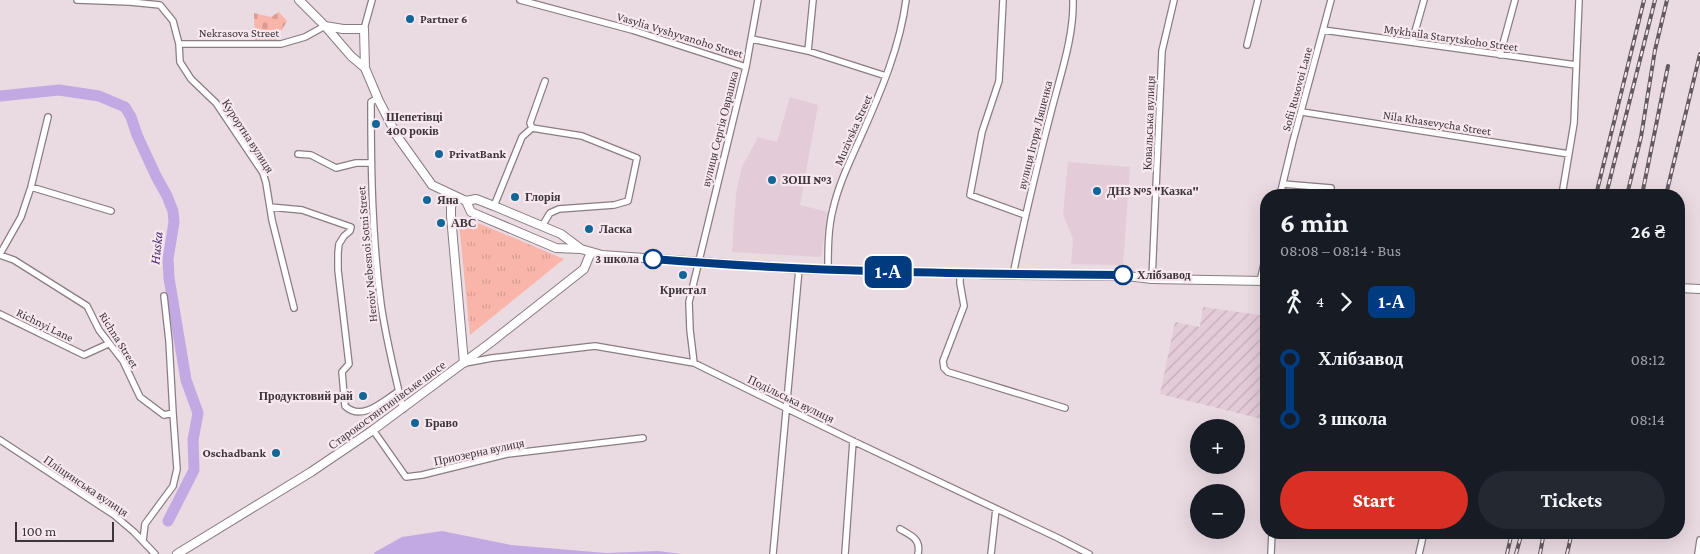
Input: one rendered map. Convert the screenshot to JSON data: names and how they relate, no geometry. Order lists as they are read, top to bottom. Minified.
{"streets":{"main road":["Старокостянтинівське шосе"],"street":["Nekrasova Street","Vasylia Vyshyvanoho Street","Mykhaila Starytskoho Street","Sofii Rusovoi Lane","Ковальська вулиця","Nila Khasevycha Street","вулиця Сергія Оврашка","Muzivska Street","вулиця Ігоря Ляшенка","Курортна вулиця","Heroiv Nebesnoi Sotni Street","Richnyi Lane","Richna Street","Подільська вулиця","Приозерна вулиця","Пліщинська вулиця"]},"crossings":[["Nekrasova Street","Курортна вулиця"],["Vasylia Vyshyvanoho Street","вулиця Сергія Оврашка"],["Mykhaila Starytskoho Street","Sofii Rusovoi Lane"],["Sofii Rusovoi Lane","Nila Khasevycha Street"],["вулиця Сергія Оврашка","Подільська вулиця"],["Heroiv Nebesnoi Sotni Street","Старокостянтинівське шосе"],["Richnyi Lane","Richna Street"],["Подільська вулиця","Старокостянтинівське шосе"],["Старокостянтинівське шосе","Приозерна вулиця"]],"water":["Huska"],"places":["Partner 6","Шепетівці 400 років","PrivatBank","ЗОШ №3","ДНЗ №5 \"Казка\"","Глорія","Яна","АВС","Ласка","3 школа","Кристал","Хлібзавод","Продуктовий рай","Браво","Oschadbank"],"lines":["bus line 1-А"],"scale_bar":"100 m","page":{"on_map":"1-А","heading":["6 min","08:08 – 08:14 · Bus","26 ₴"],"legs":["4","1-А"],"list":[{"name":"Хлібзавод","value":"08:12"},{"name":"3 школа","value":"08:14"}],"map_buttons":["+","−"],"buttons":["Start","Tickets"],"scale":"100 m"}}
